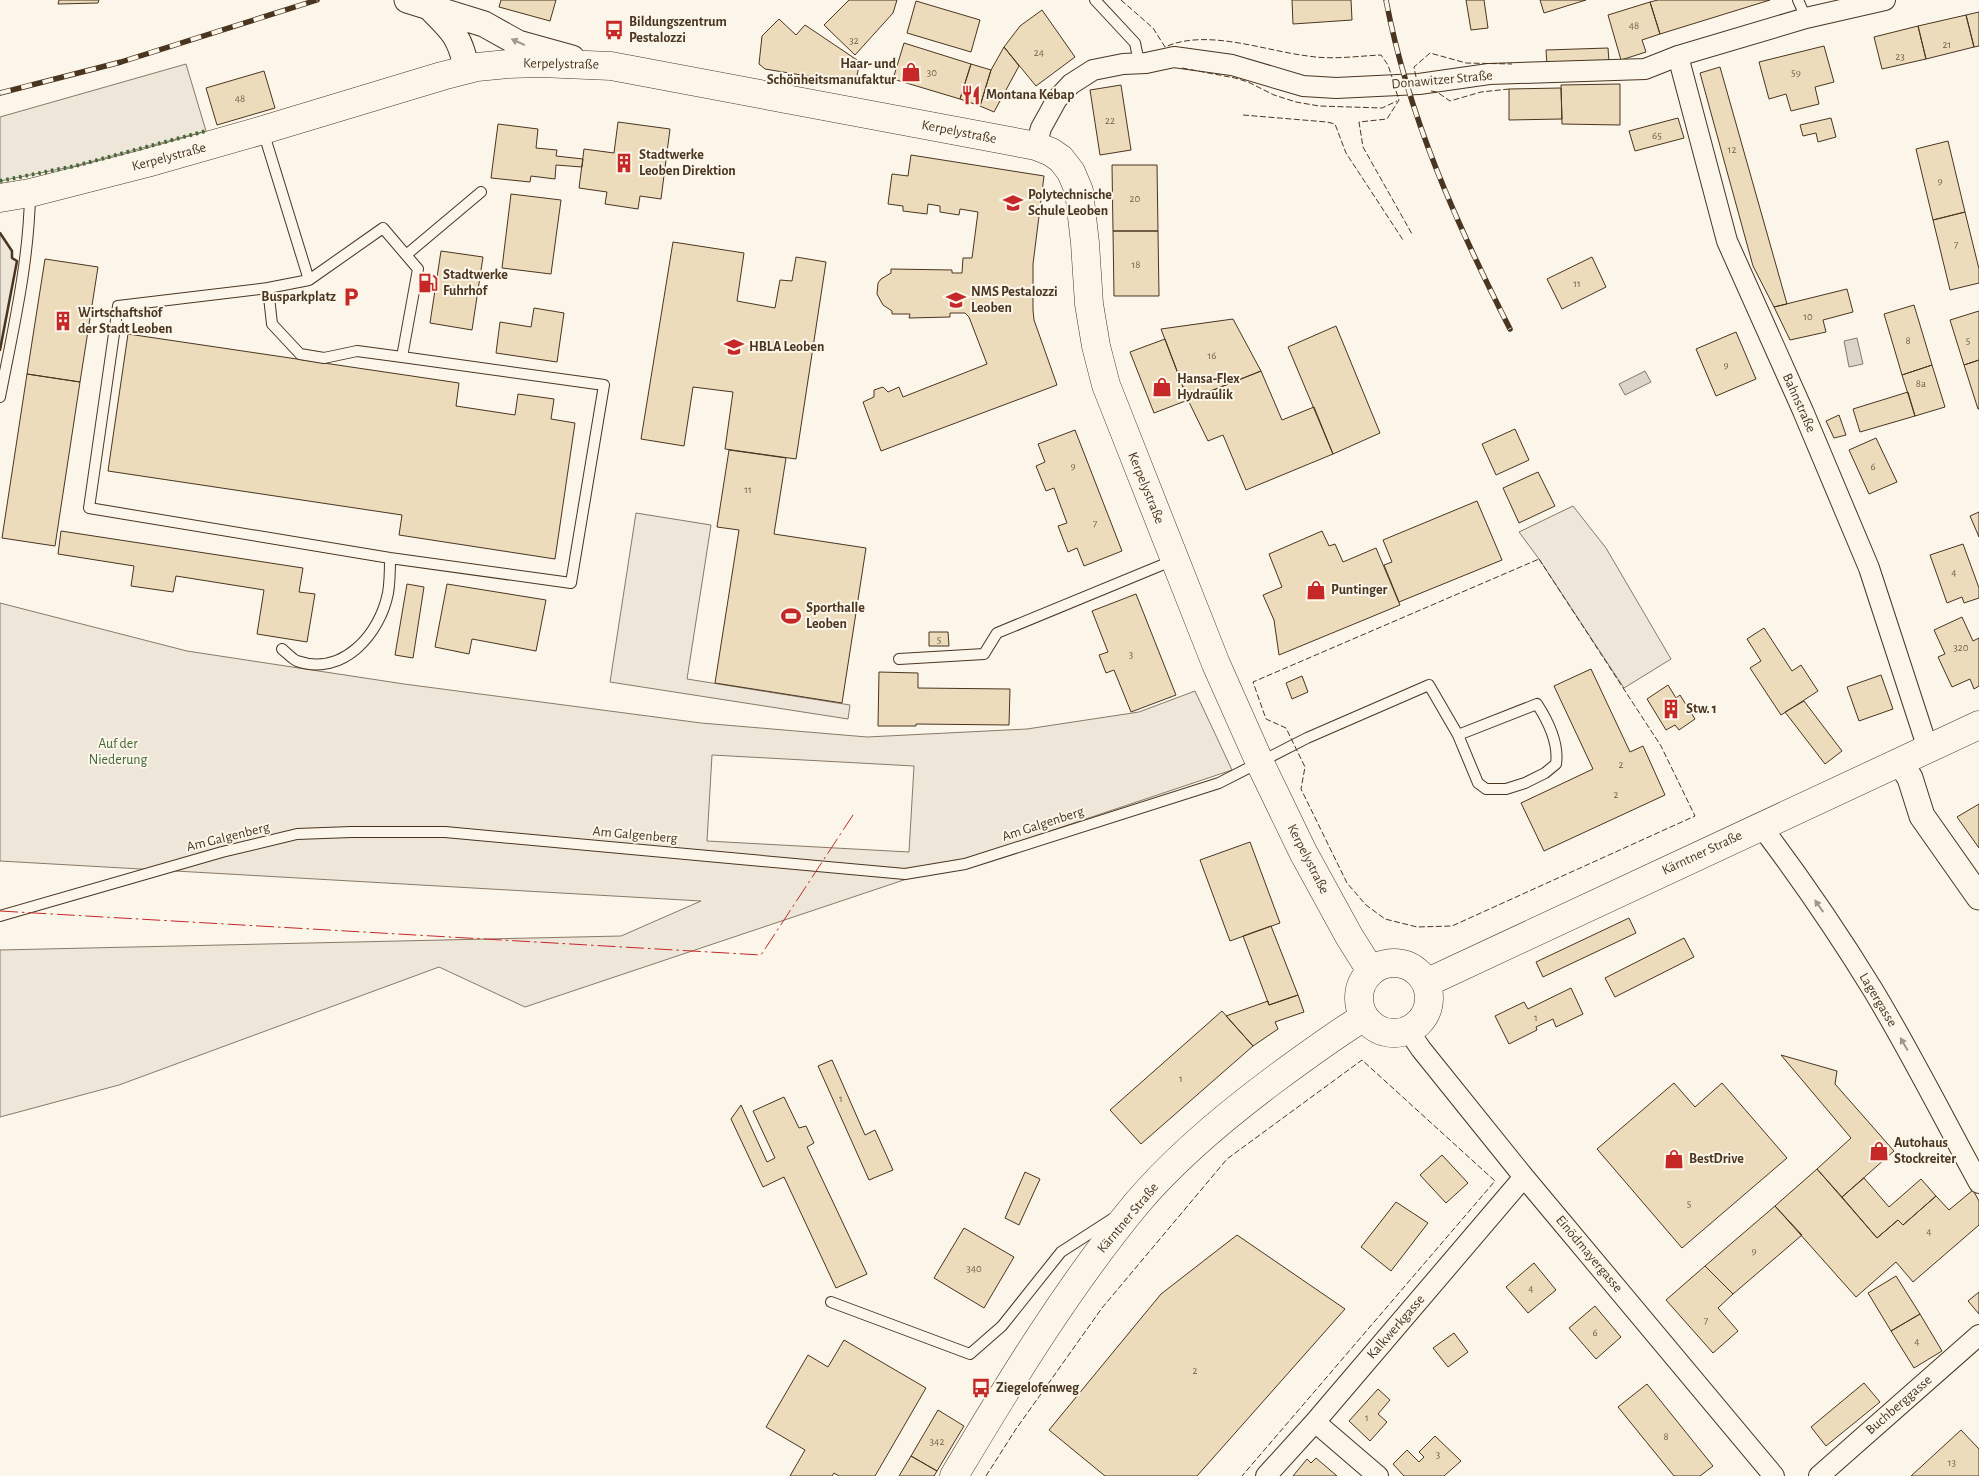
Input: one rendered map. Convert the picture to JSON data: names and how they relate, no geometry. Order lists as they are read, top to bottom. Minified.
{"streets":{"main road":["Kerpelystraße","Kärntner Straße"],"street":["Donawitzer Straße","Bahnstraße","Lagergasse","Einödmayergasse","Kalkwerkgasse","Buchberggasse"],"lane":["Am Galgenberg"]},"crossings":[["Kerpelystraße","Donawitzer Straße"],["Kerpelystraße","Am Galgenberg"],["Kerpelystraße","Kärntner Straße"],["Kerpelystraße","Einödmayergasse"],["Donawitzer Straße","Bahnstraße"],["Bahnstraße","Kärntner Straße"],["Kärntner Straße","Lagergasse"],["Kärntner Straße","Einödmayergasse"],["Einödmayergasse","Kalkwerkgasse"]],"parks":["Auf der Niederung"],"places":{"bus stop":["Bildungszentrum Pestalozzi","Ziegelofenweg"],"shop":["Haar- und Schönheitsmanufaktur","Hansa-Flex Hydraulik","Puntinger","Autohaus Stockreiter","BestDrive"],"restaurant":["Montana Kebap"],"building":["Stadtwerke Leoben Direktion","Wirtschaftshof der Stadt Leoben","Stw. 1"],"school or university":["Polytechnische Schule Leoben","NMS Pestalozzi Leoben","HBLA Leoben"],"fuel station":["Stadtwerke Fuhrhof"],"parking":["Busparkplatz"],"sports":["Sporthalle Leoben"]},"house_numbers":["48","32","21","24","23","30","59","48","22","65","12","9","20","7","18","11","10","8","5","16","9","8a","9","6","11","7","4","5","320","3","2","2","1","1","1","5","4","9","340","4","7","6","4","2","1","8","342","3","13"]}
